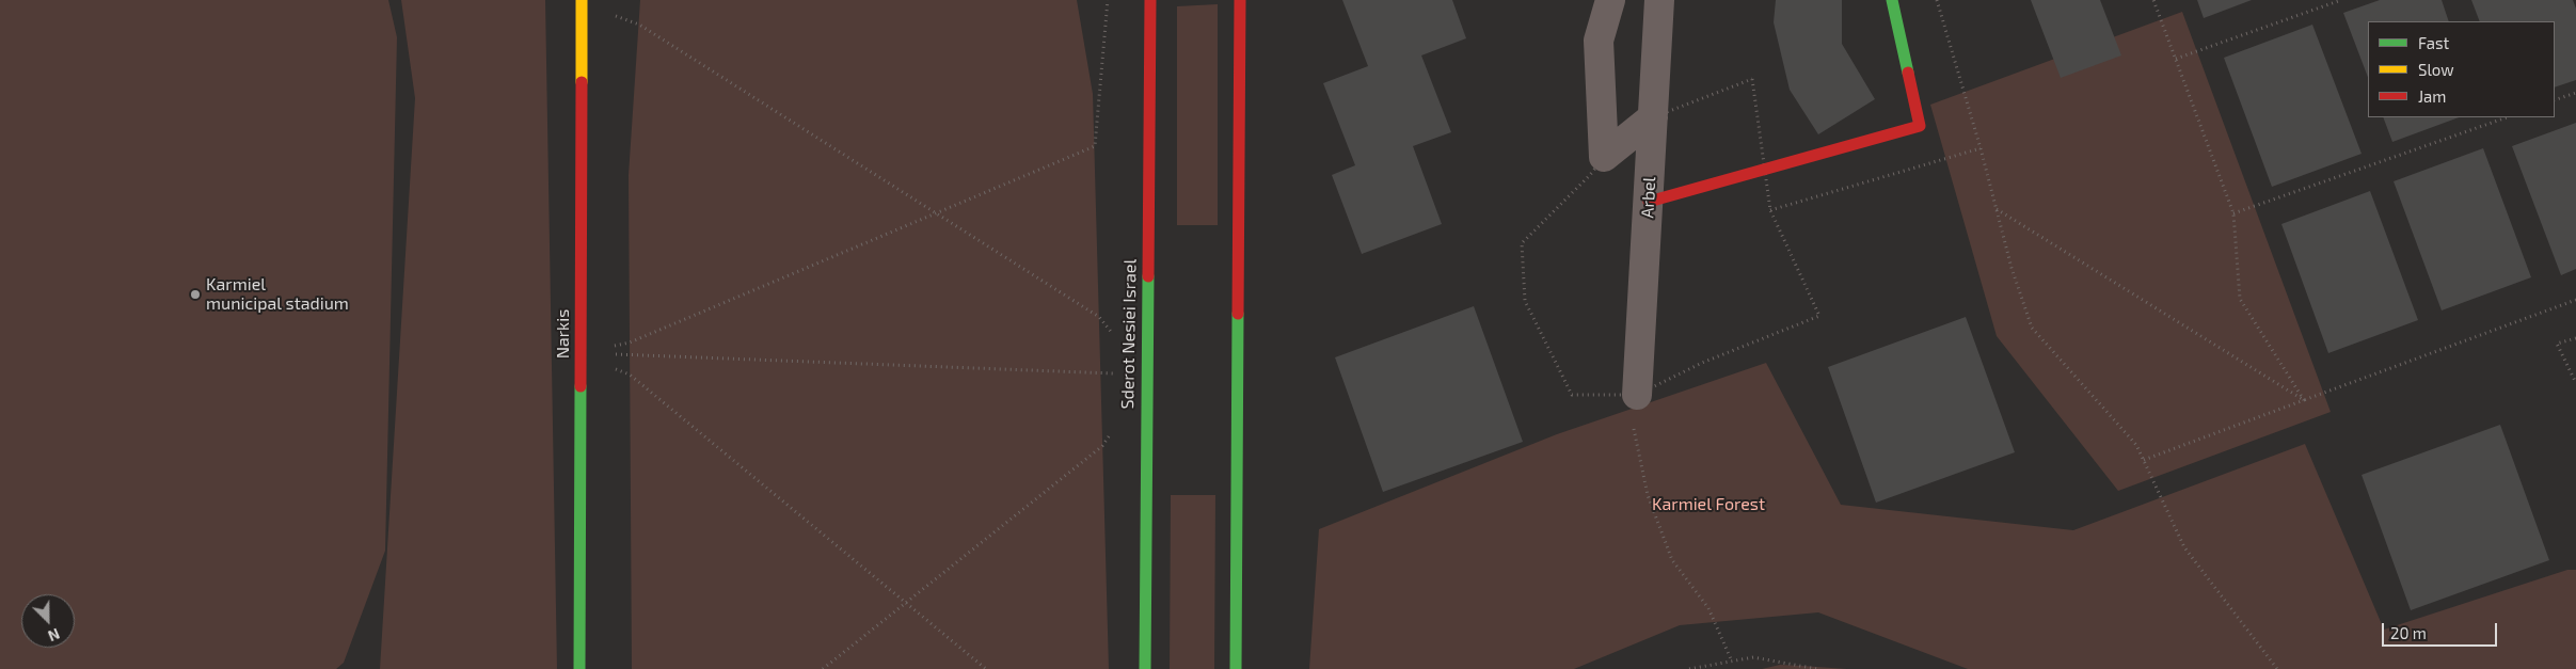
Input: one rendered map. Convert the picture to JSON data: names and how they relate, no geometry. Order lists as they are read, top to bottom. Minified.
{"streets":{"main road":["Narkis","Sderot Nesiei Israel"],"street":["Arbel"]},"parks":["Karmiel Forest"],"places":["Karmiel municipal stadium"],"legend":["Fast","Slow","Jam"],"scale_bar":"20 m","north":"bottom right"}
